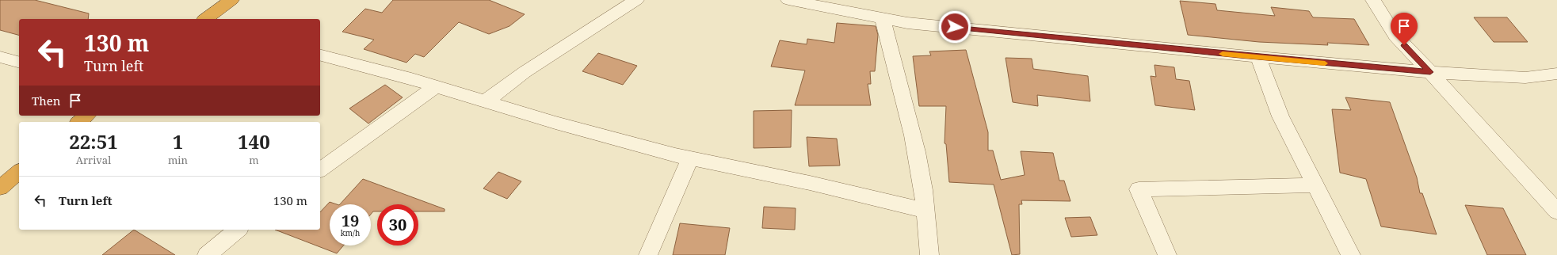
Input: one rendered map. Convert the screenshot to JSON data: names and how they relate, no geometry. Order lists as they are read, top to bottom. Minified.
{"page":{"turn":["130 m","Turn left"],"then":"Then","eta":["22:51","Arrival","1","min","140","m"],"list":[{"name":"Turn left","value":"130 m"}],"speed":"19 km/h","limit":"30"}}
